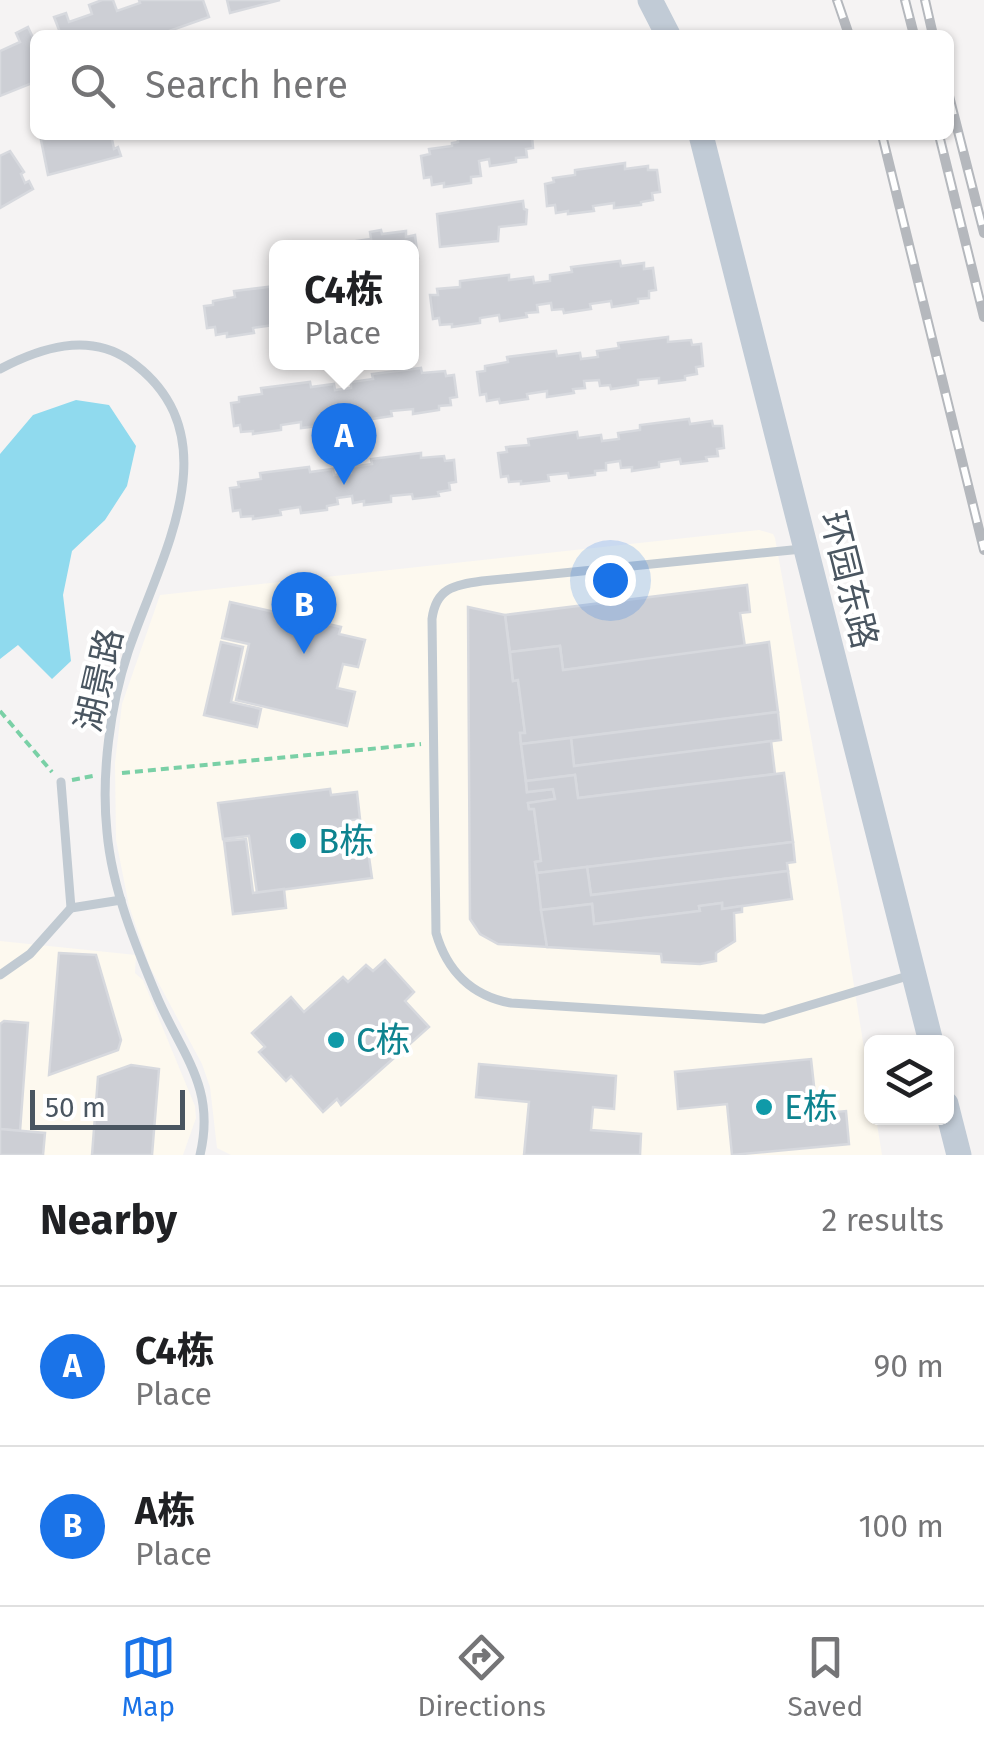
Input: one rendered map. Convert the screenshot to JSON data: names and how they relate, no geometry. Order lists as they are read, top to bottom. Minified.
{"streets":{"street":["环园东路"],"lane":["湖景路"]},"places":["B栋","C栋","E栋"],"scale_bar":"50 m","page":{"search":"Search here","popup":["C4栋","Place"],"pins":["A","B"],"scale":"50 m","heading":["Nearby","2 results"],"list":[{"mark":"A","name":"C4栋","note":"Place","value":"90 m"},{"mark":"B","name":"A栋","note":"Place","value":"100 m"}],"nav":["Map","Directions","Saved"]}}
